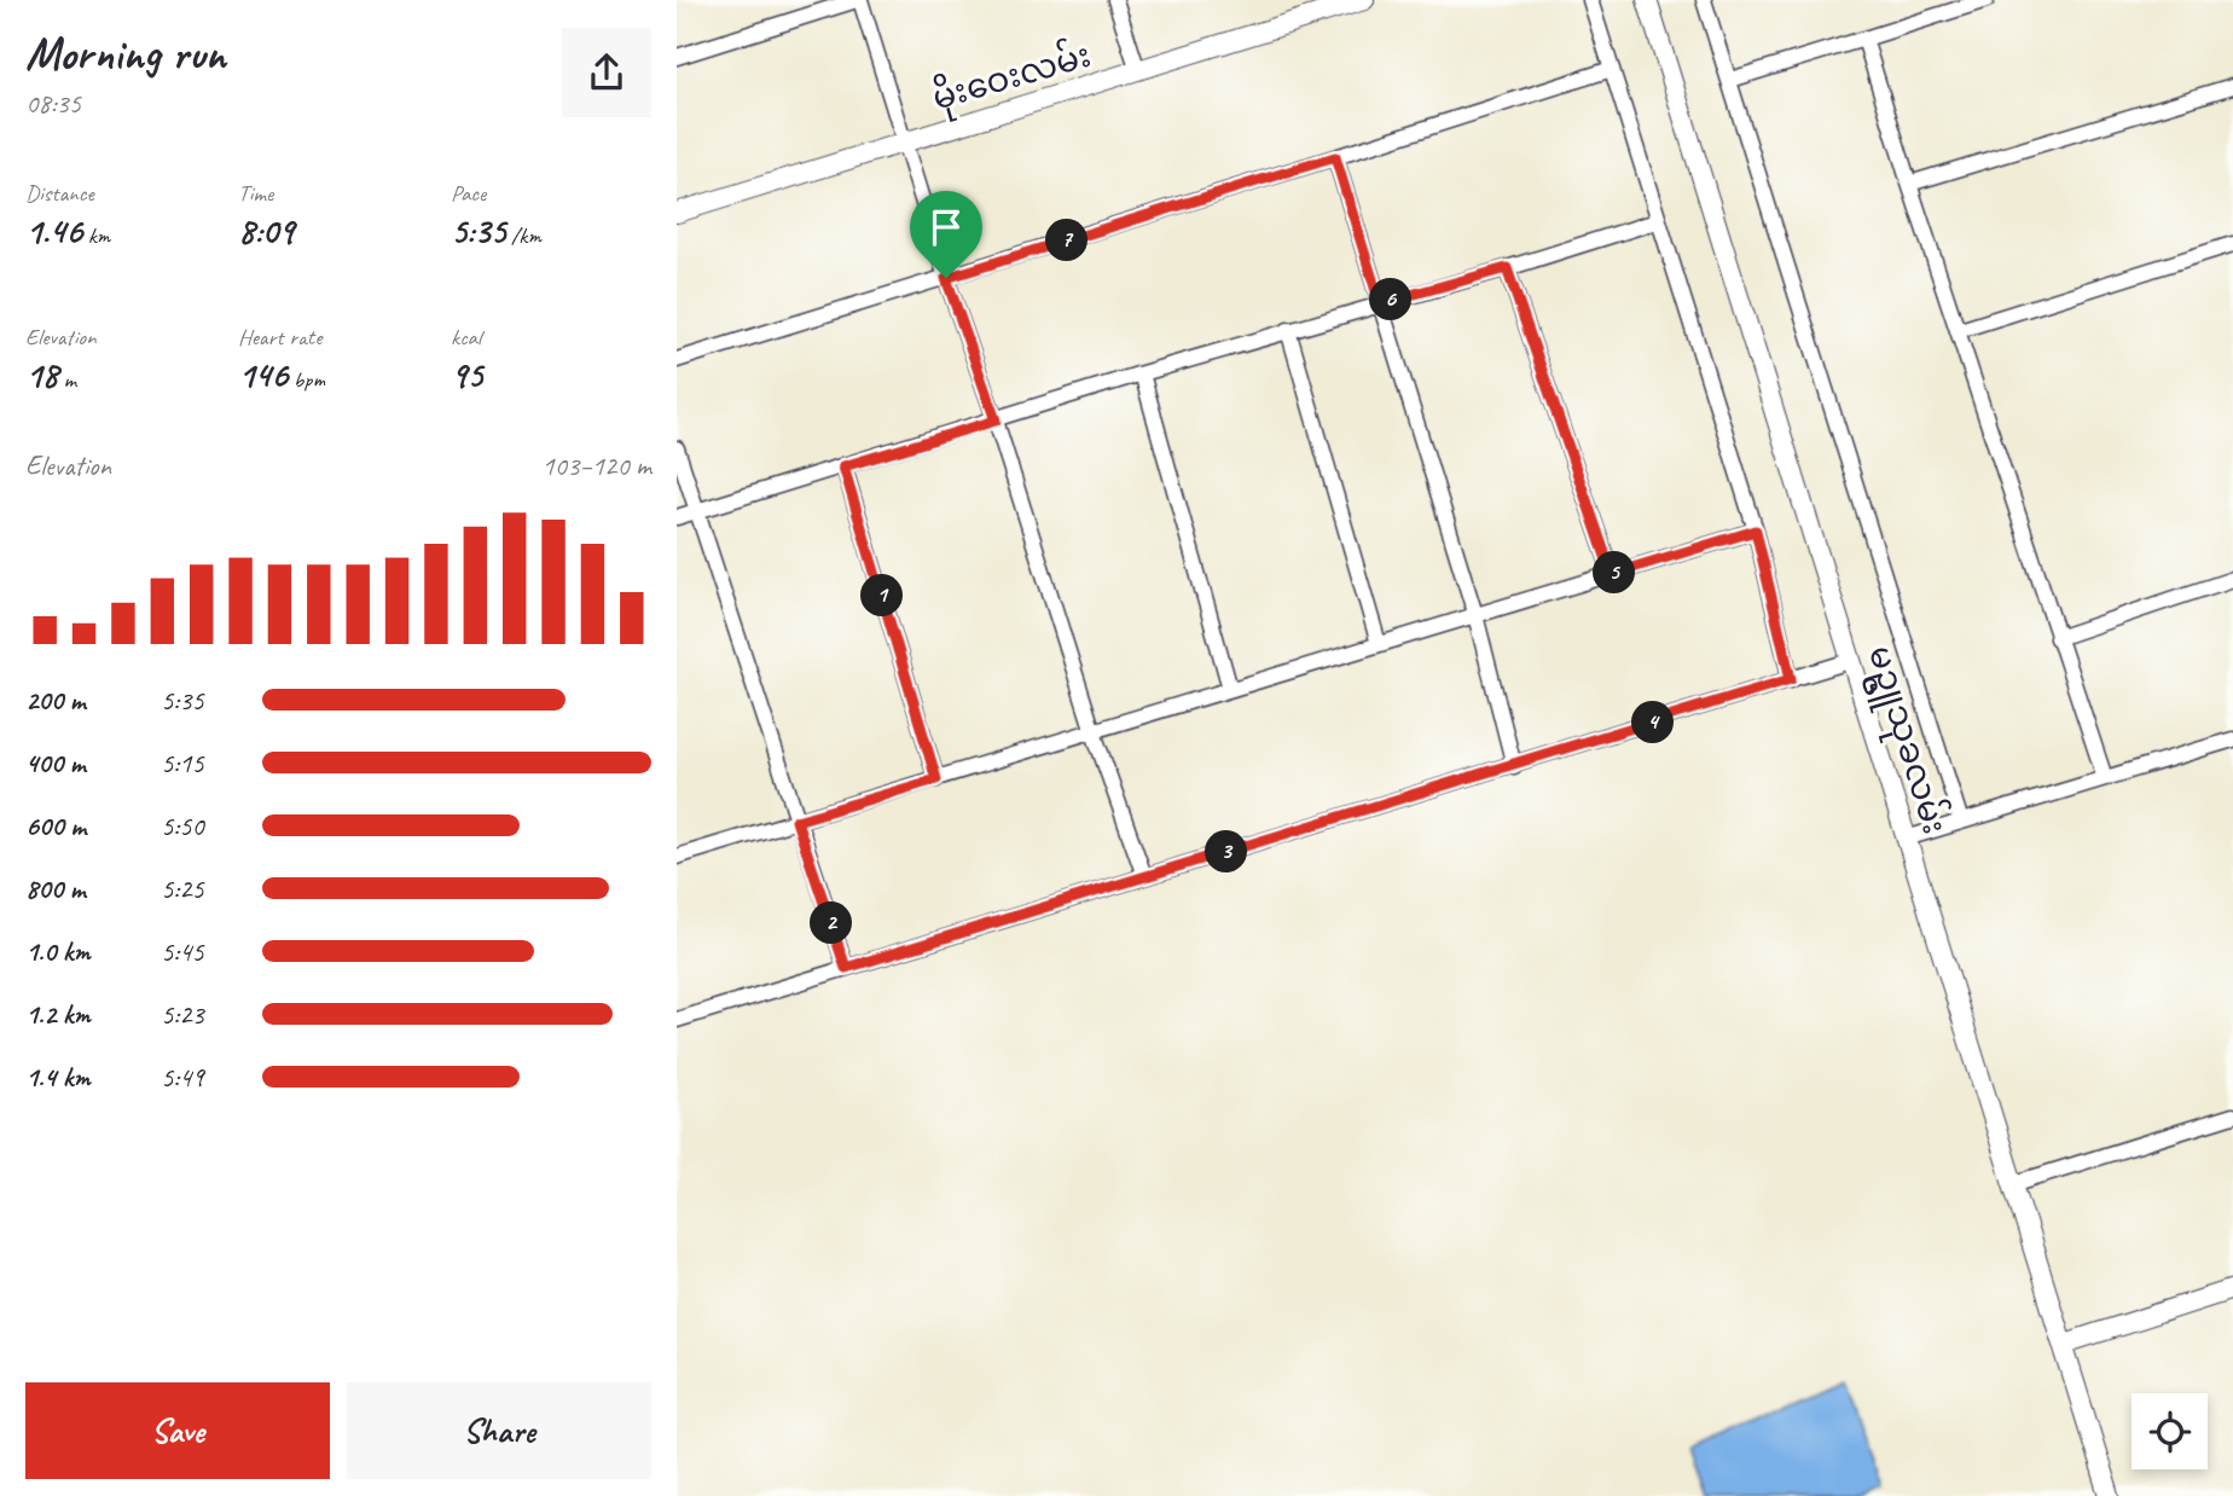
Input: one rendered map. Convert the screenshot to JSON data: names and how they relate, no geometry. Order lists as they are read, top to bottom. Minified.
{"streets":{"street":["မိုးဝေးလမ်း","မဥ္ဇူသုခလမ်း"]},"page":{"heading":["Morning run","08:35"],"stats":[["Distance","1.46 km"],["Time","8:09"],["Pace","5:35 /km"],["Elevation","18 m"],["Heart rate","146 bpm"],["kcal","95"]],"pins":["7","6","5","1","4","3","2"],"chart":["Elevation","103–120 m"],"list":[{"name":"200 m","note":"5:35"},{"name":"400 m","note":"5:15"},{"name":"600 m","note":"5:50"},{"name":"800 m","note":"5:25"},{"name":"1.0 km","note":"5:45"},{"name":"1.2 km","note":"5:23"},{"name":"1.4 km","note":"5:49"}],"buttons":["Save","Share"]}}
